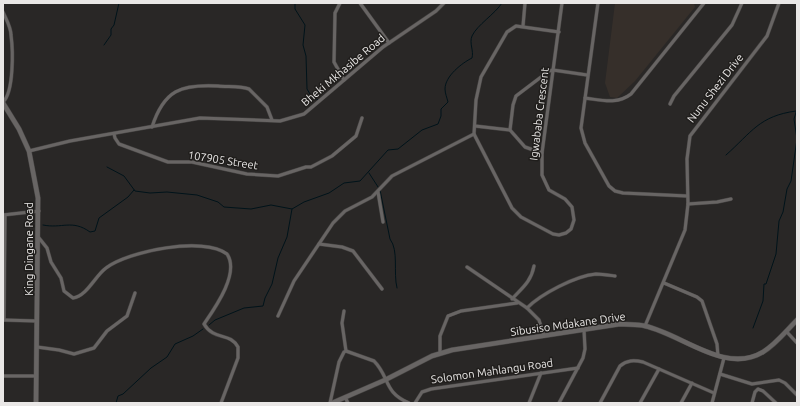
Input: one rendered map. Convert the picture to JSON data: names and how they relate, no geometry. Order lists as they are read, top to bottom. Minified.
{"streets":{"street":["Bheki Mkhasibe Road","Nunu Shezi Drive","Igwababa Crescent","107905 Street","King Dingane Road","Sibusiso Mdakane Drive","Solomon Mahlangu Road"]},"crossings":[["Bheki Mkhasibe Road","107905 Street"],["Bheki Mkhasibe Road","King Dingane Road"],["Nunu Shezi Drive","Sibusiso Mdakane Drive"]]}
